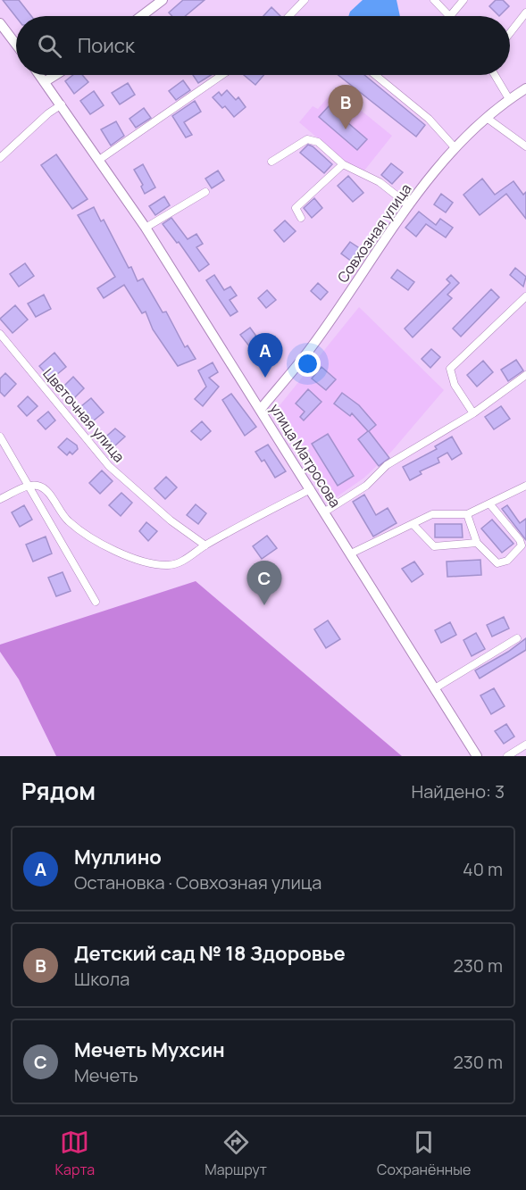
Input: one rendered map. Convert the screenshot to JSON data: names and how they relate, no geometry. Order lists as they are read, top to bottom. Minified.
{"streets":{"main road":["Совхозная улица","улица Матросова"],"street":["Цветочная улица"]},"crossings":[["Совхозная улица","улица Матросова"]],"page":{"search":"Поиск","pins":["B","A","C"],"heading":["Рядом","Найдено: 3"],"list":[{"mark":"A","name":"Муллино","note":"Остановка · Совхозная улица","value":"40 m"},{"mark":"B","name":"Детский сад № 18 Здоровье","note":"Школа","value":"230 m"},{"mark":"C","name":"Мечеть Мухсин","note":"Мечеть","value":"230 m"}],"nav":["Карта","Маршрут","Сохранённые"]}}
